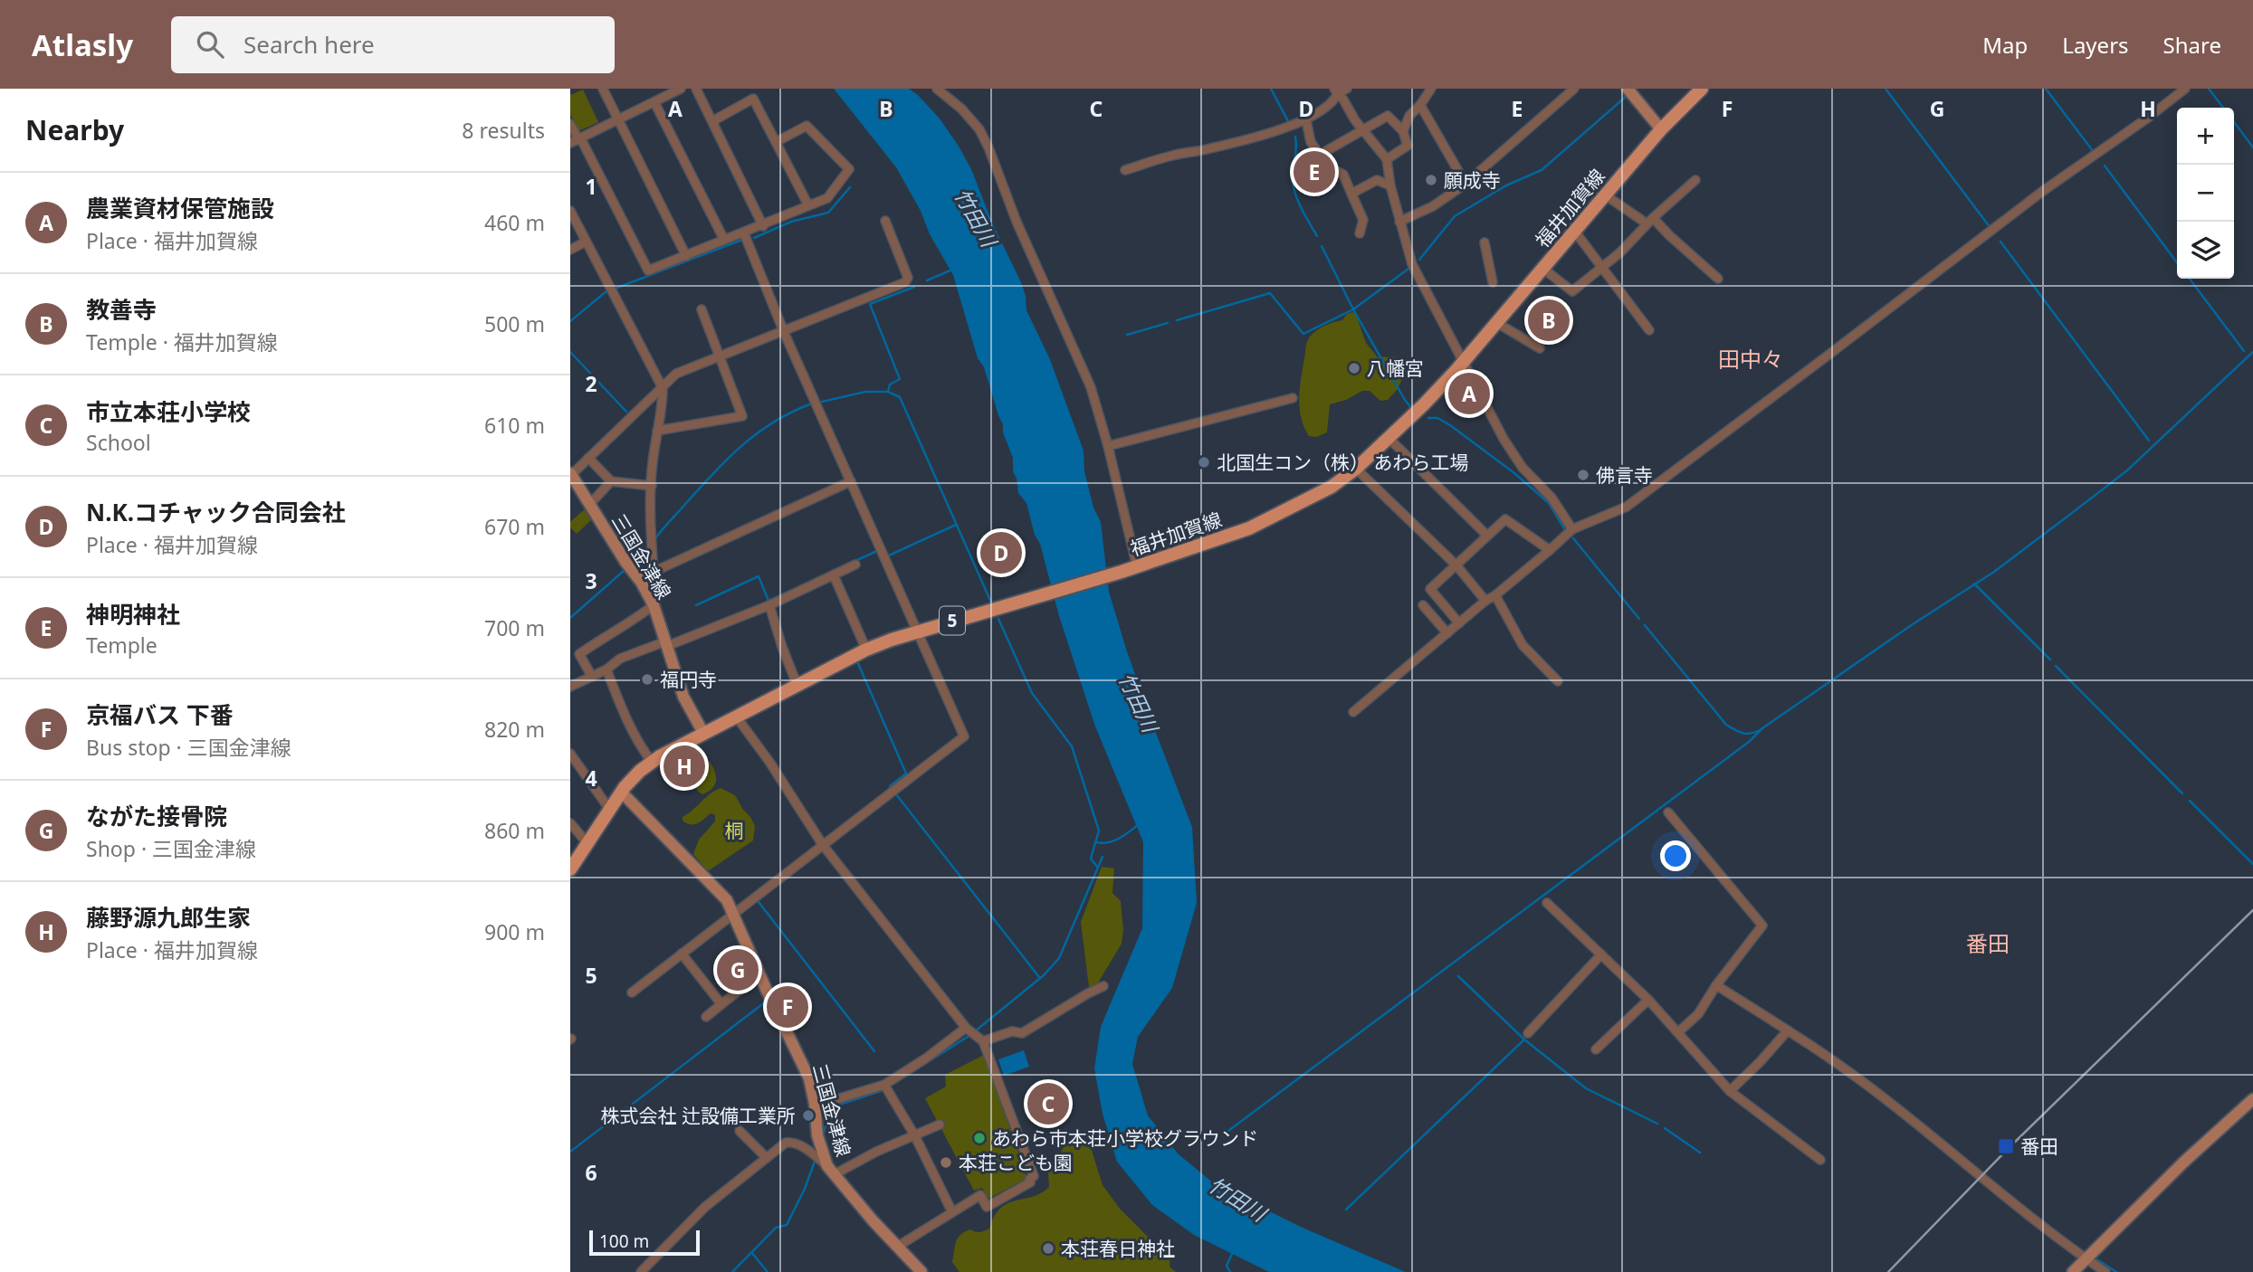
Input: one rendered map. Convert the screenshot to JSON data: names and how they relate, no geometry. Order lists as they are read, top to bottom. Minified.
{"streets":{"main road":["福井加賀線","三国金津線","5"]},"crossings":[["福井加賀線","三国金津線"]],"districts":["田中々","番田"],"water":["竹田川"],"parks":["桐"],"places":{"other":["願成寺","八幡宮","北国生コン（株） あわら工場","佛言寺","福円寺","株式会社 辻設備工業所","あわら市本荘小学校グラウンド","本荘こども園","本荘春日神社"],"transit":["番田"]},"scale_bar":"100 m","page":{"header":"Atlasly","search":"Search here","nav":["Map","Layers","Share"],"heading":["Nearby","8 results"],"map_buttons":["+","−"],"pins":["E","B","A","D","H","G","F","C"],"list":[{"mark":"A","name":"農業資材保管施設","note":"Place · 福井加賀線","value":"460 m"},{"mark":"B","name":"教善寺","note":"Temple · 福井加賀線","value":"500 m"},{"mark":"C","name":"市立本荘小学校","note":"School","value":"610 m"},{"mark":"D","name":"N.K.コチャック合同会社","note":"Place · 福井加賀線","value":"670 m"},{"mark":"E","name":"神明神社","note":"Temple","value":"700 m"},{"mark":"F","name":"京福バス 下番","note":"Bus stop · 三国金津線","value":"820 m"},{"mark":"G","name":"ながた接骨院","note":"Shop · 三国金津線","value":"860 m"},{"mark":"H","name":"藤野源九郎生家","note":"Place · 福井加賀線","value":"900 m"}],"scale":"100 m"},"grid":{"columns":["A","B","C","D","E","F","G","H"],"rows":["1","2","3","4","5","6"]}}
